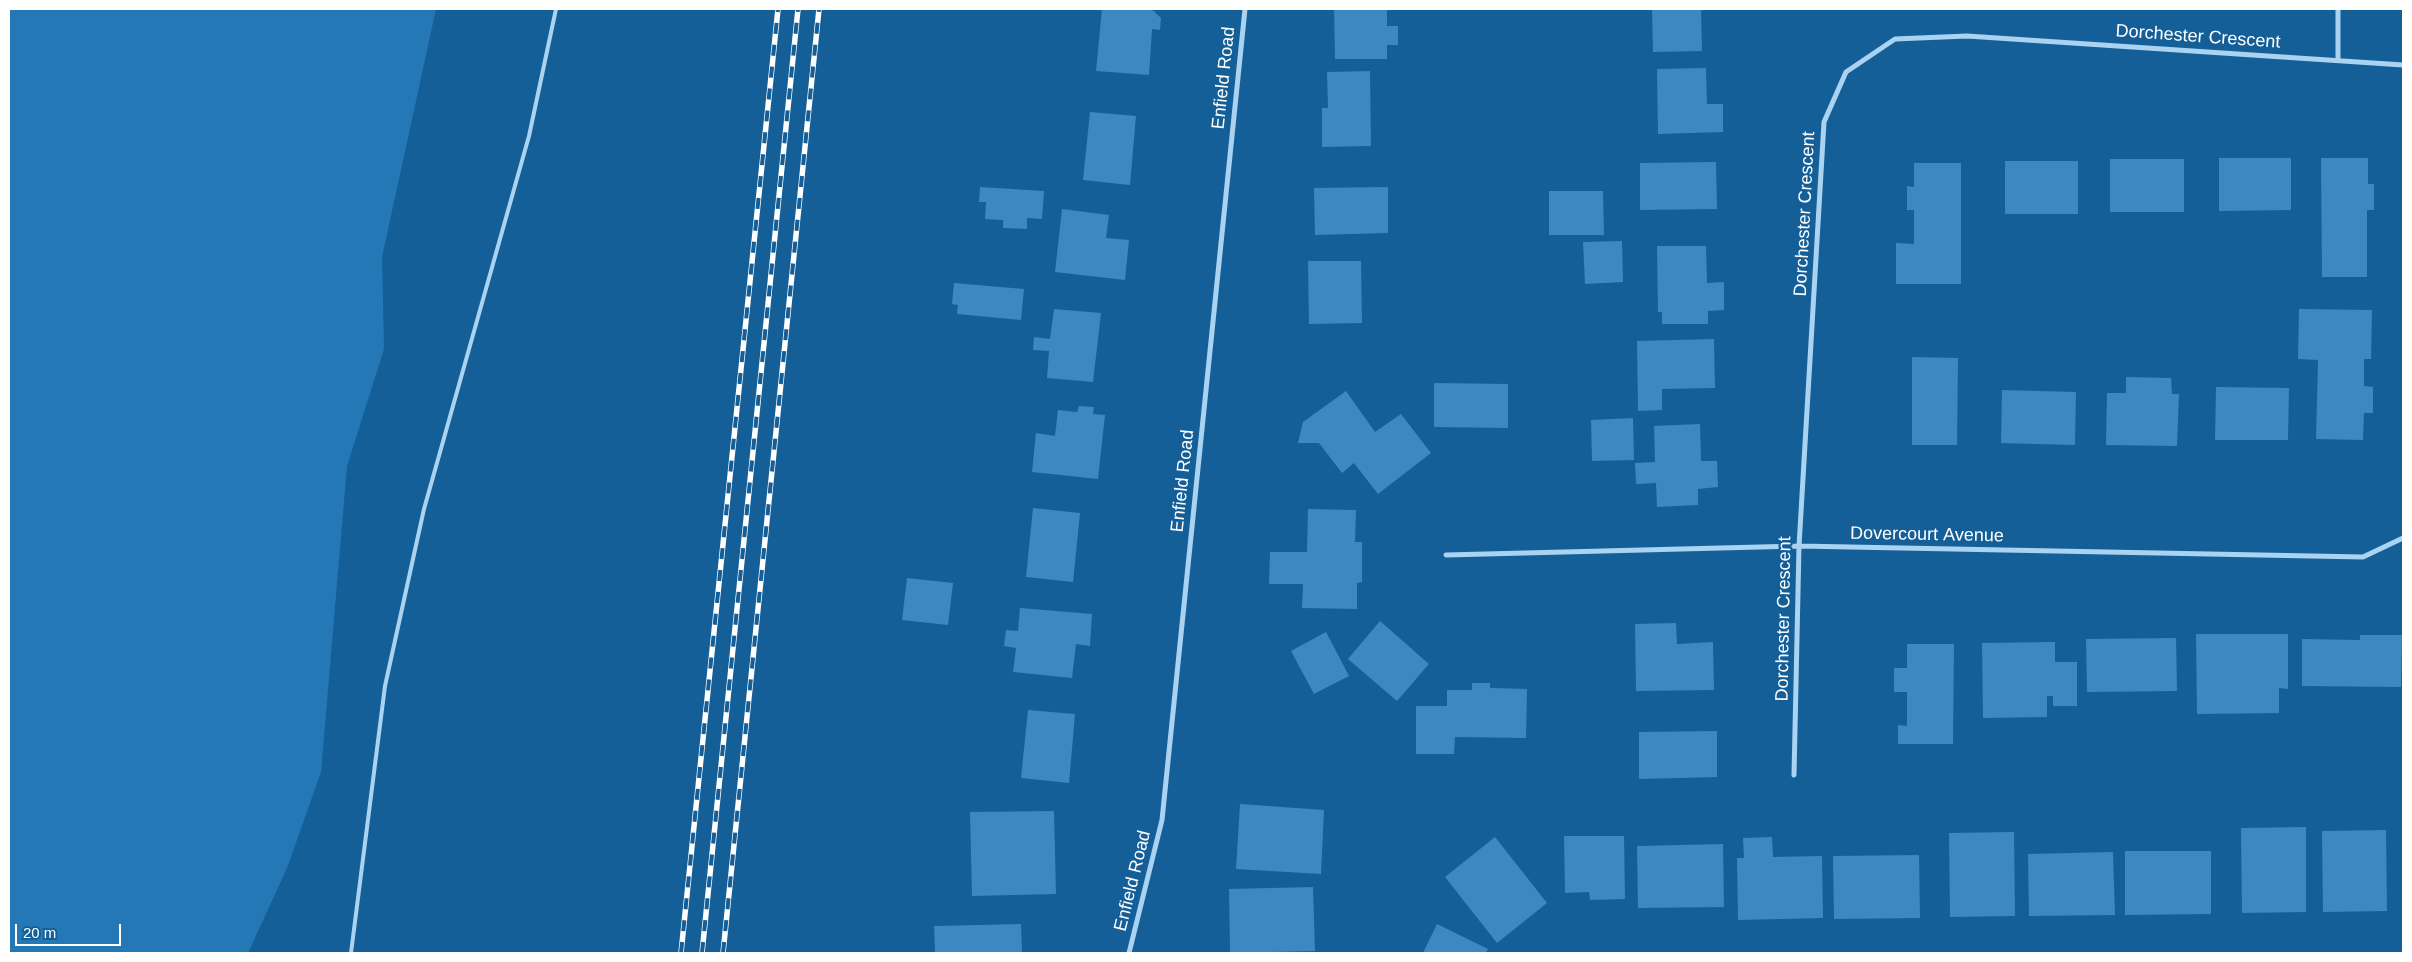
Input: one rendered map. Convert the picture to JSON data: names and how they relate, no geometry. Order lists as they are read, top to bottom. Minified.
{"streets":{"street":["Dorchester Crescent","Enfield Road","Dovercourt Avenue"]},"crossings":[["Dorchester Crescent","Dovercourt Avenue"]],"scale_bar":"20 m"}
